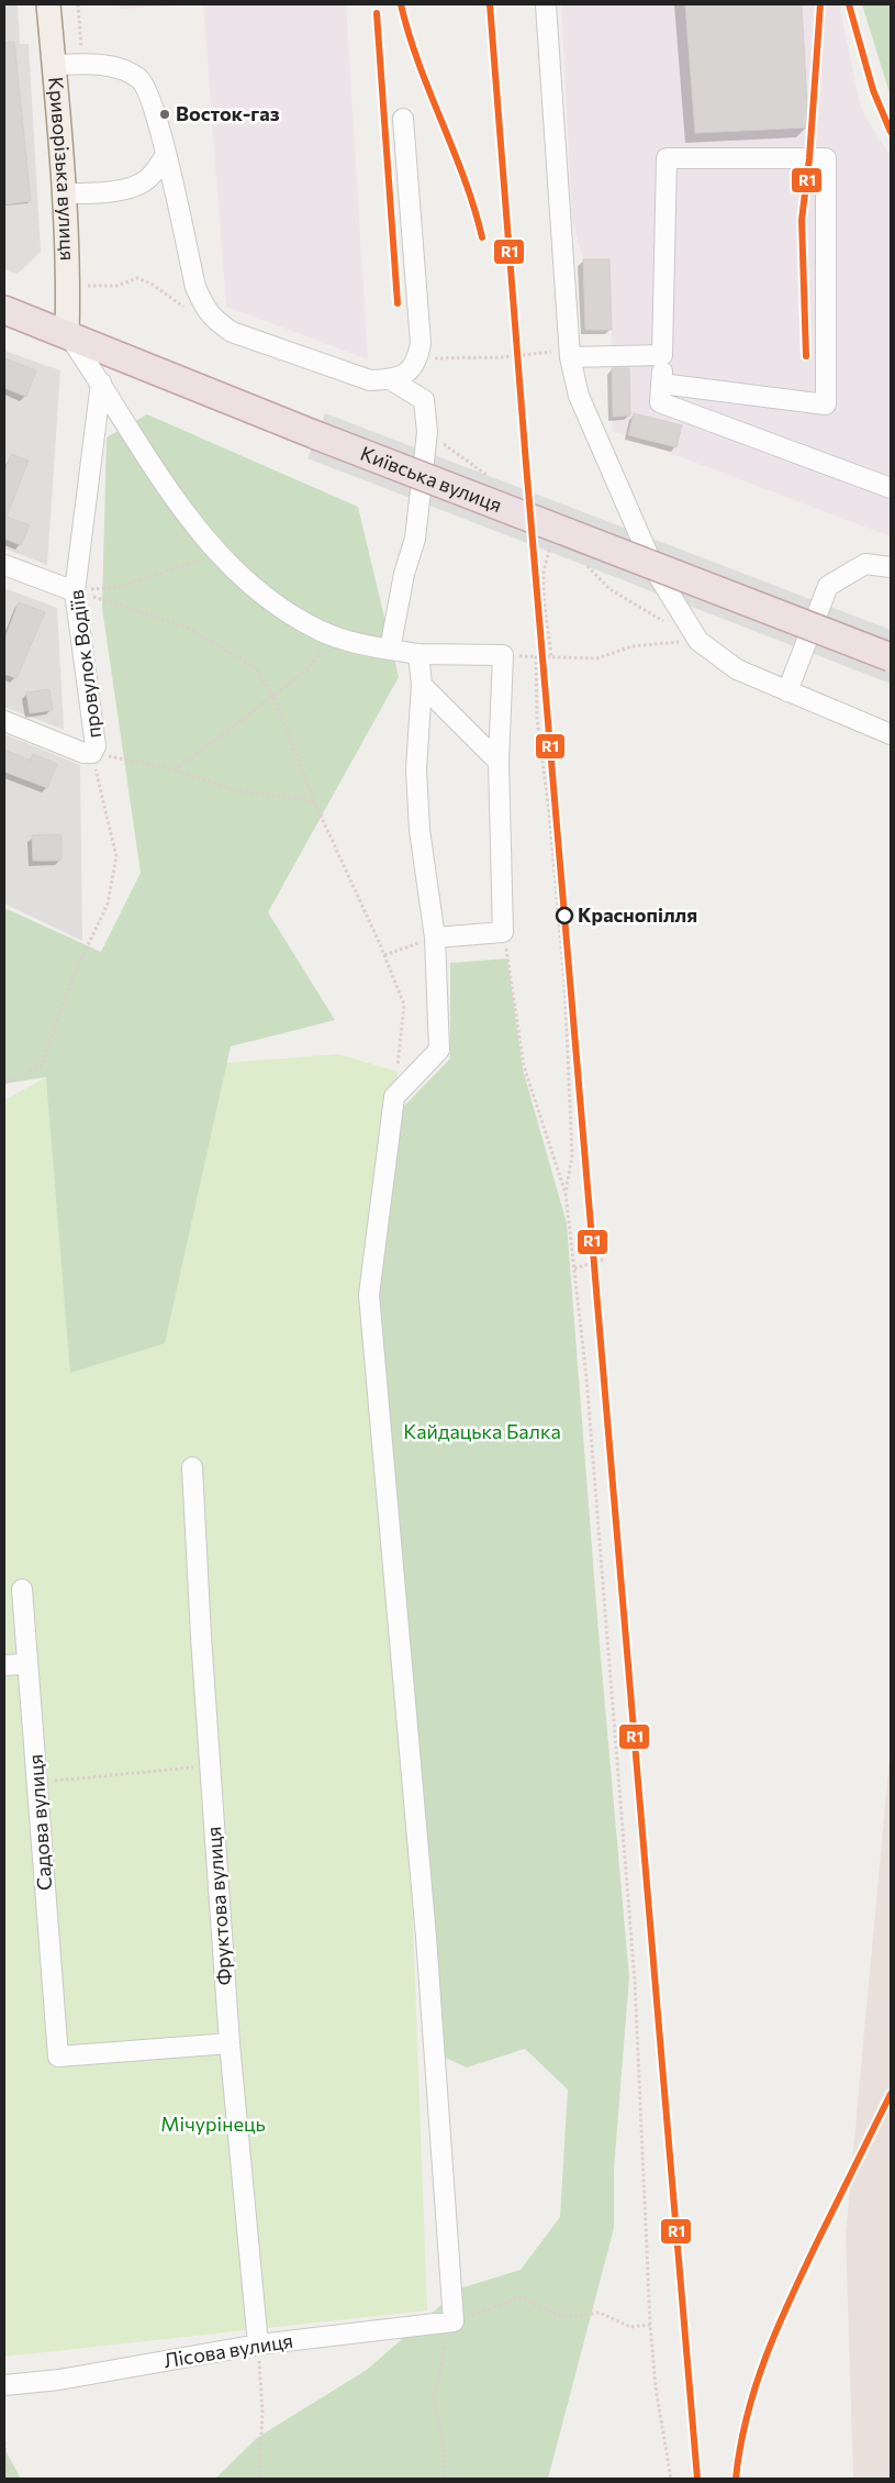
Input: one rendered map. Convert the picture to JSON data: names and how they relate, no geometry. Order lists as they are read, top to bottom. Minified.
{"streets":{"highway":["Київська вулиця"],"main road":["Криворізька вулиця"],"street":["провулок Водіїв","Садова вулиця","Фруктова вулиця","Лісова вулиця"]},"crossings":[["Криворізька вулиця","Київська вулиця"],["Садова вулиця","Фруктова вулиця"],["Фруктова вулиця","Лісова вулиця"]],"parks":["Кайдацька Балка","Мічурінець"],"places":["Восток-газ","Краснопілля"],"lines":["transit line R1"]}
